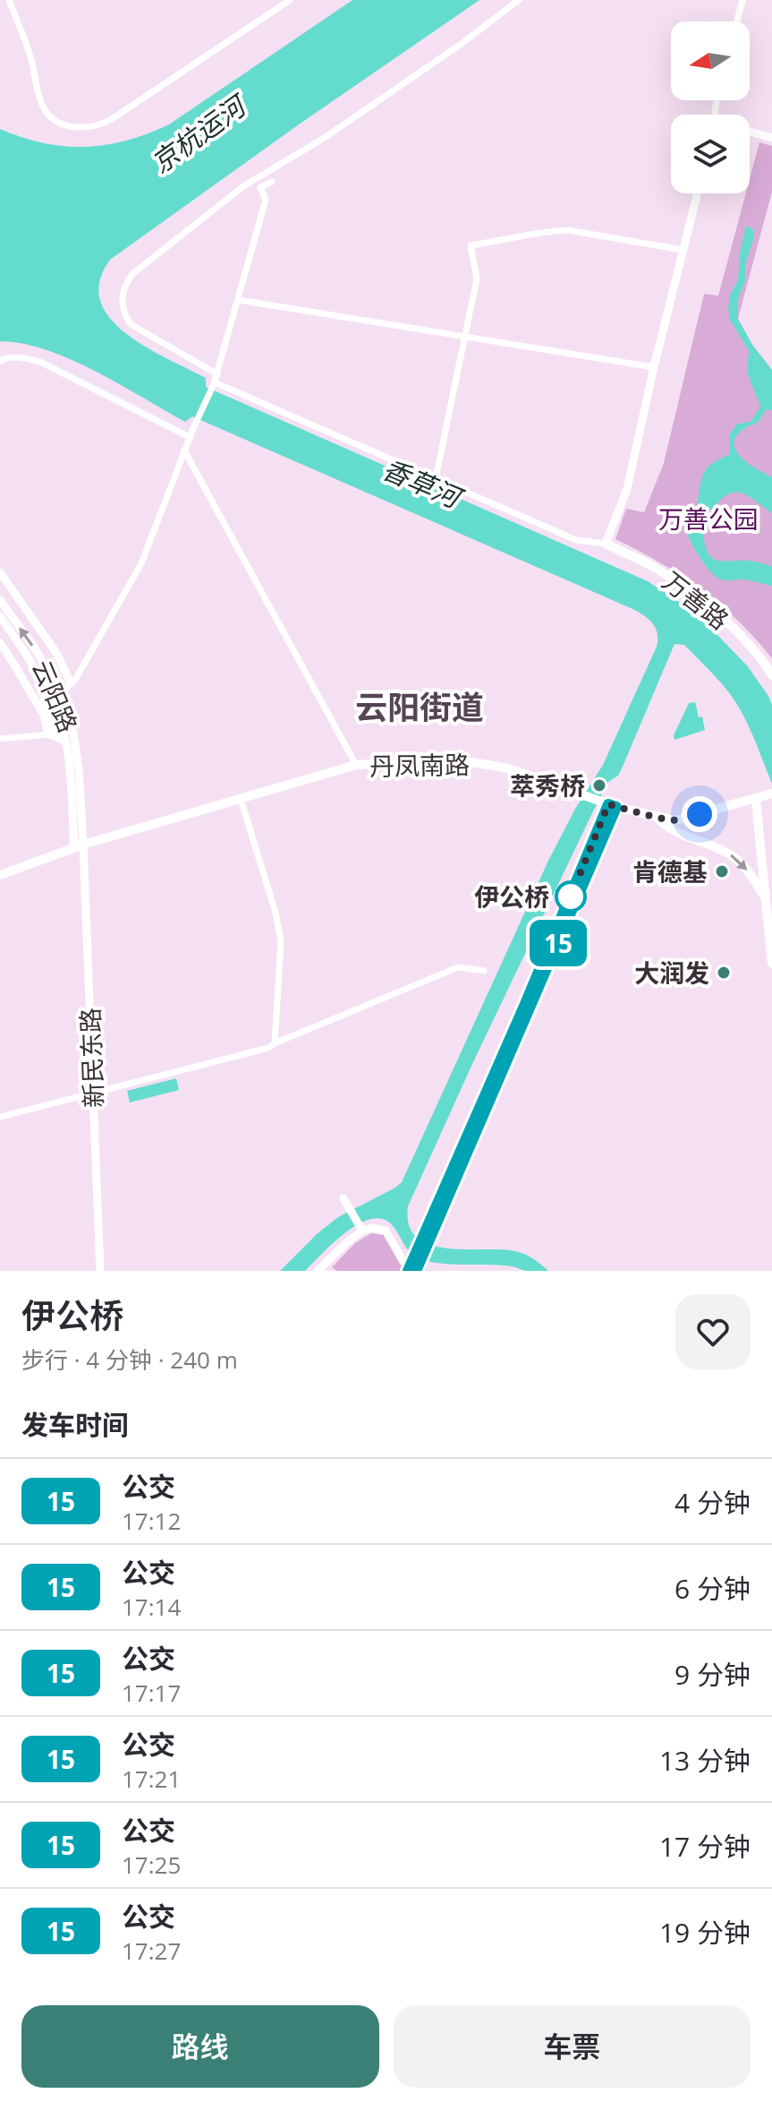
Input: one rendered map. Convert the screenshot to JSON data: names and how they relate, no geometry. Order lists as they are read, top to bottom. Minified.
{"streets":{"main road":["万善路","丹凤南路"],"street":["云阳路","新民东路"]},"crossings":[["云阳路","丹凤南路"],["云阳路","新民东路"],["丹凤南路","新民东路"]],"districts":["云阳街道"],"water":["京杭运河","香草河"],"parks":["万善公园"],"places":["萃秀桥","肯德基","伊公桥","大润发"],"lines":["bus line 15"],"north":"left","page":{"on_map":"15","heading":[["伊公桥","步行 · 4 分钟 · 240 m"],"发车时间"],"list":[{"mark":"15","name":"公交","note":"17:12","value":"4 分钟"},{"mark":"15","name":"公交","note":"17:14","value":"6 分钟"},{"mark":"15","name":"公交","note":"17:17","value":"9 分钟"},{"mark":"15","name":"公交","note":"17:21","value":"13 分钟"},{"mark":"15","name":"公交","note":"17:25","value":"17 分钟"},{"mark":"15","name":"公交","note":"17:27","value":"19 分钟"}],"buttons":["路线","车票"]}}
